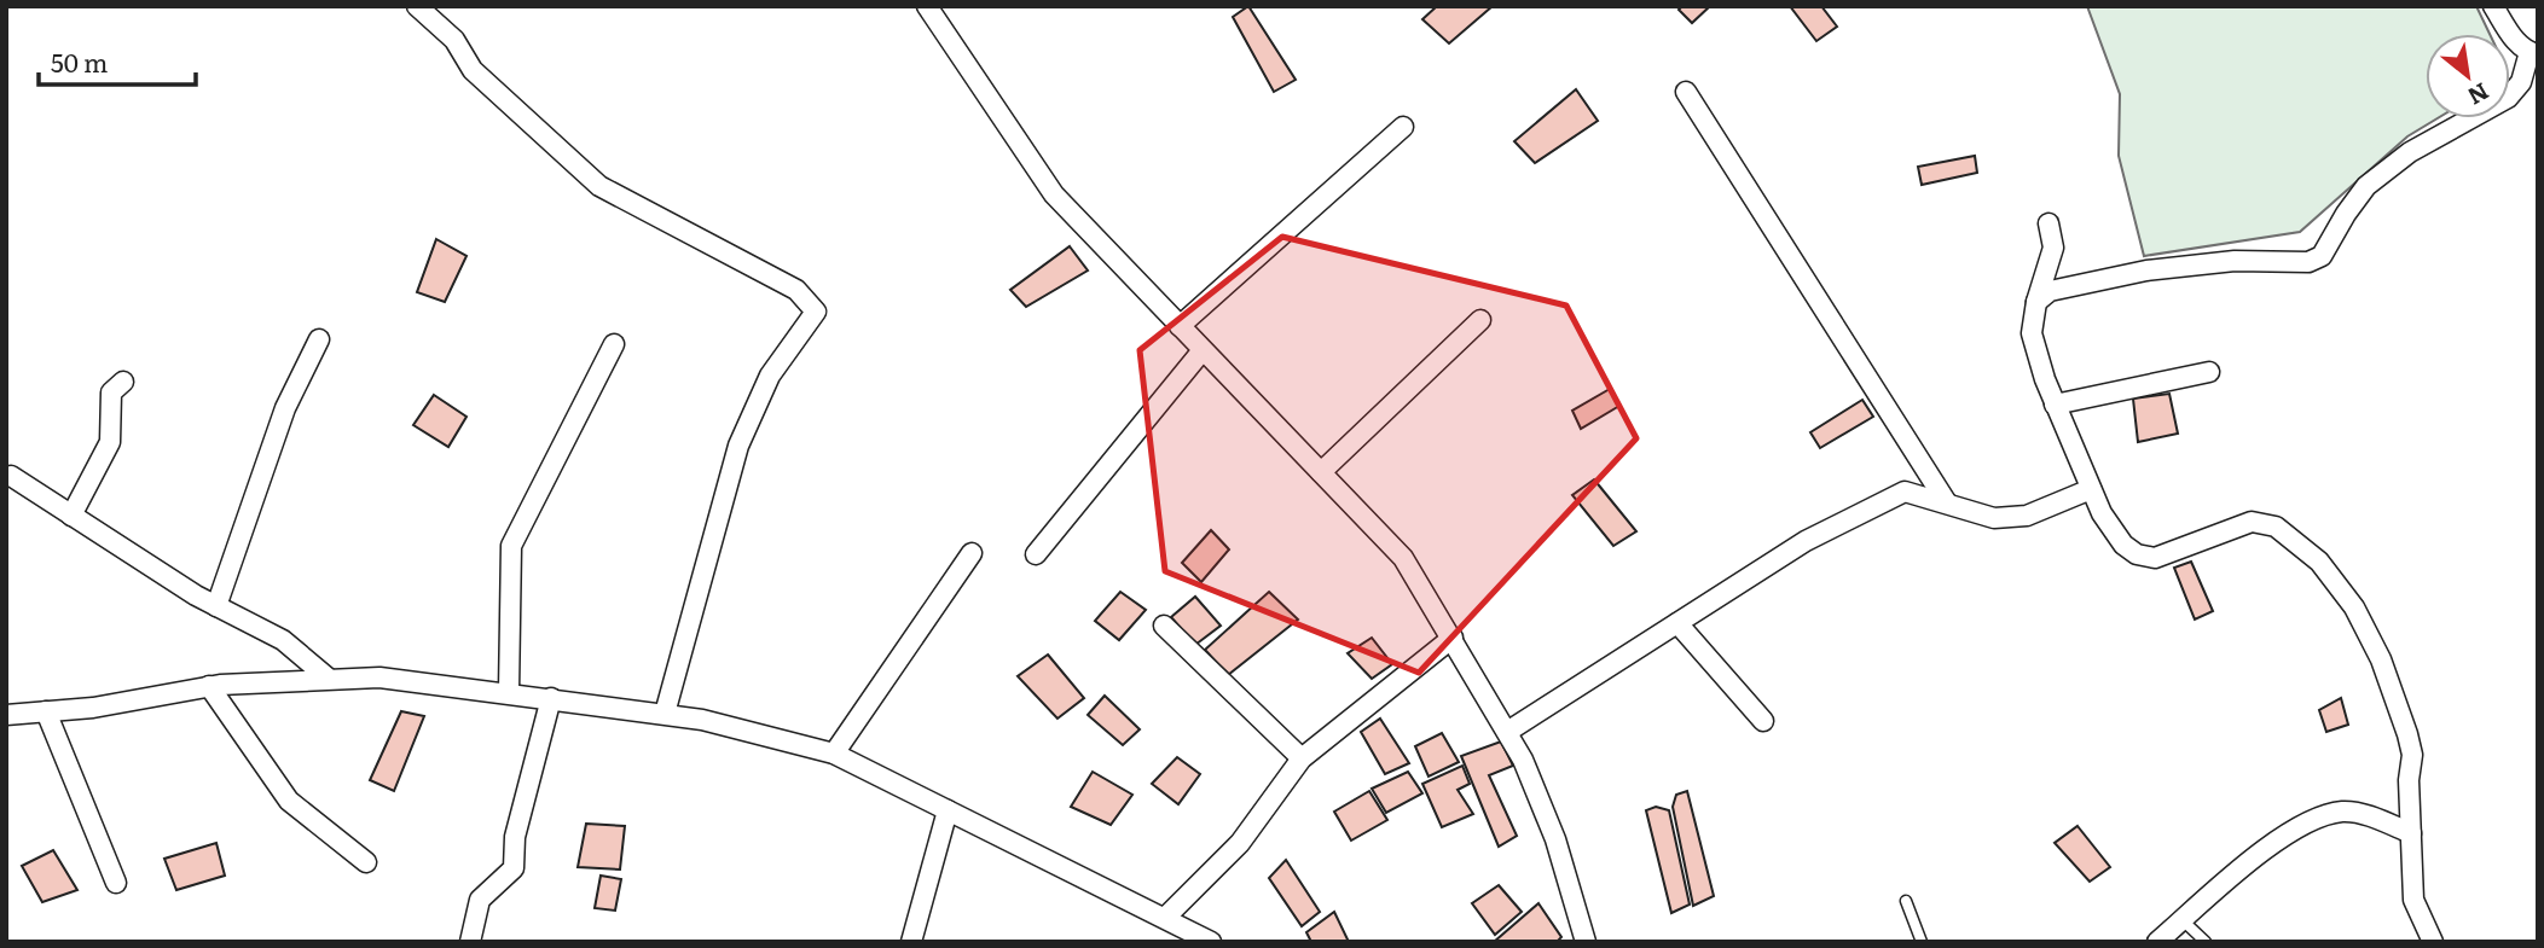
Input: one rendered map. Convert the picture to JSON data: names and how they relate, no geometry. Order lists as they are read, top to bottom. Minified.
{"scale_bar":"50 m","north":"bottom right"}
